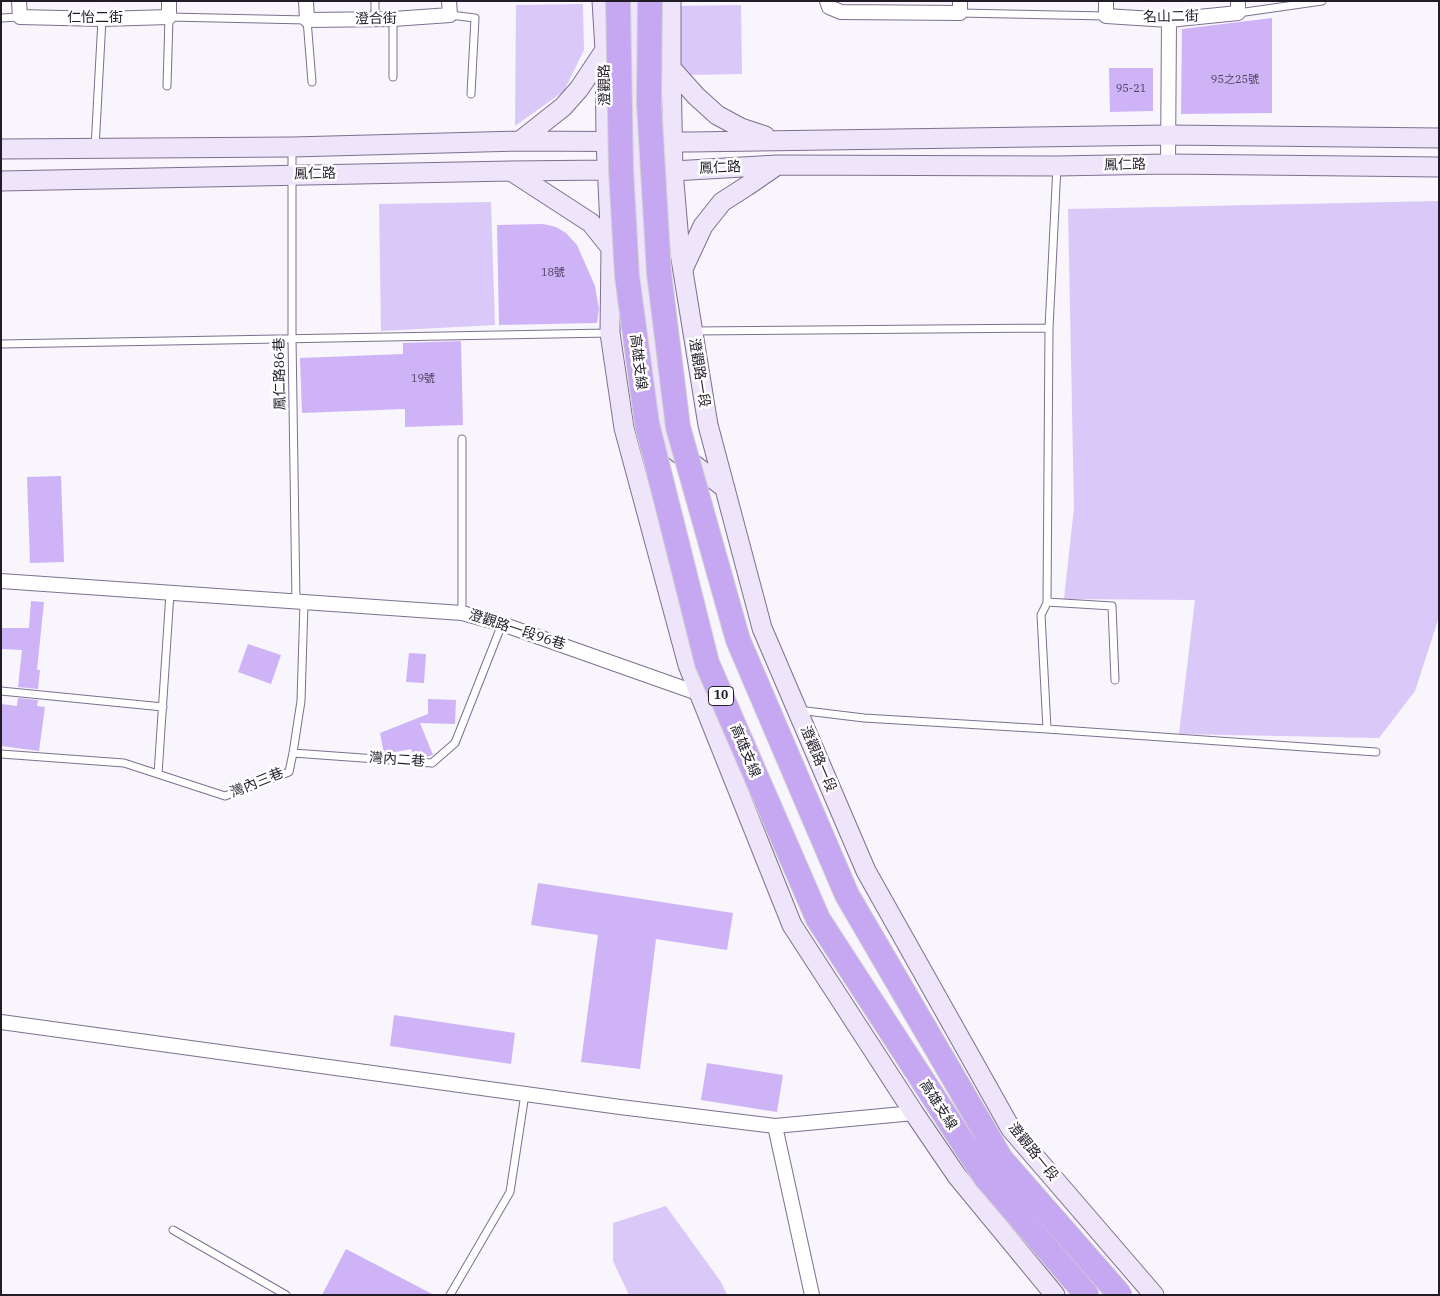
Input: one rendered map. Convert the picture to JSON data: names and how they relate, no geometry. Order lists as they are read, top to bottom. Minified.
{"streets":{"highway":["高雄支線","10"],"main road":["澄觀路","鳳仁路","澄觀路一段"],"street":["名山二街","仁怡二街","澄合街","澄觀路一段96巷"],"lane":["鳳仁路86巷","灣內二巷","灣內三巷"]},"crossings":[["澄觀路","鳳仁路"],["鳳仁路","澄觀路一段"],["鳳仁路","鳳仁路86巷"],["鳳仁路86巷","澄觀路一段96巷"],["鳳仁路86巷","灣內三巷"],["澄觀路一段96巷","灣內二巷"],["澄觀路一段96巷","灣內三巷"],["灣內二巷","灣內三巷"]],"house_numbers":["95之25號","95-21","18號","19號"]}
